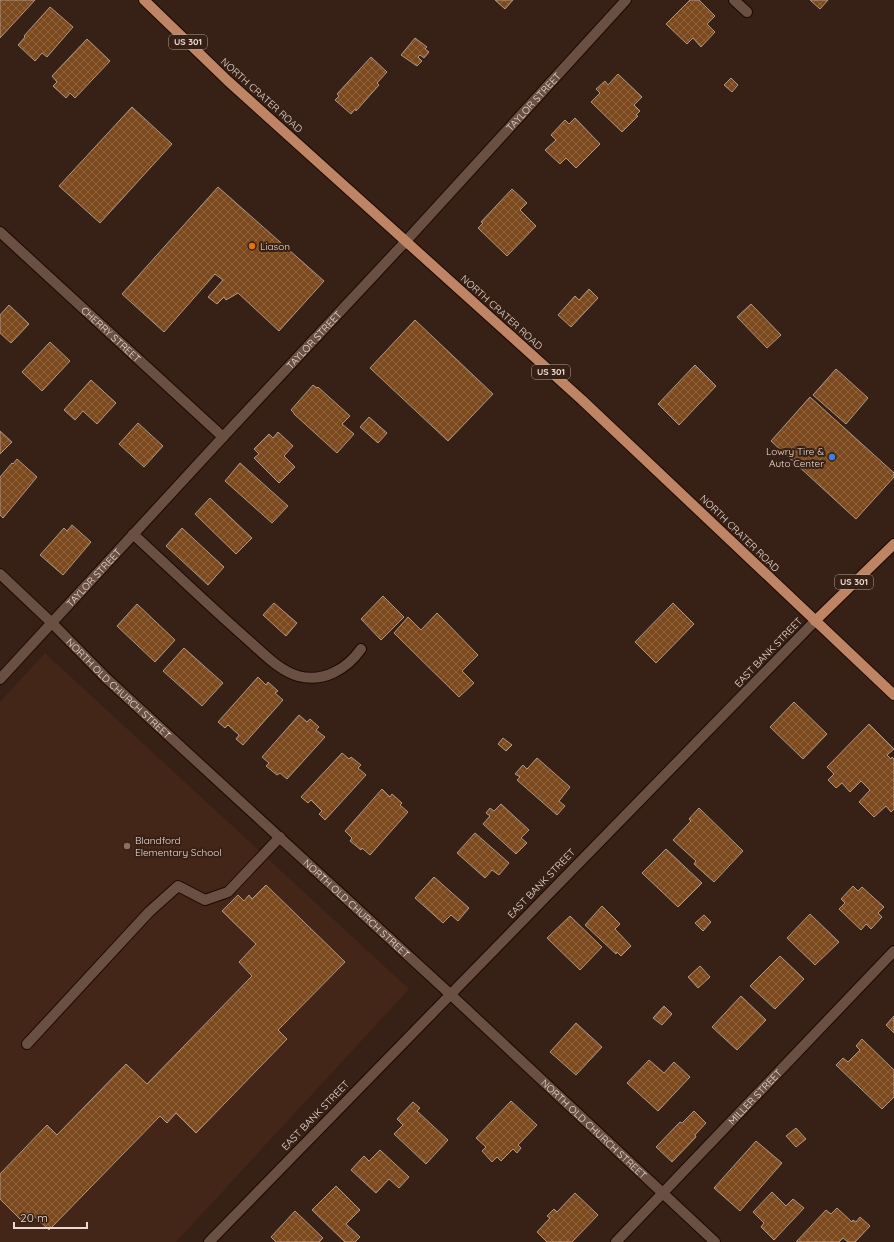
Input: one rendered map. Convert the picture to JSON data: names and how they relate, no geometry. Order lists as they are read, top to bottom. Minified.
{"streets":{"main road":["US 301","NORTH CRATER ROAD","EAST BANK STREET"],"street":["TAYLOR STREET","CHERRY STREET","NORTH OLD CHURCH STREET","MILLER STREET"]},"crossings":[["NORTH CRATER ROAD","TAYLOR STREET"],["NORTH CRATER ROAD","EAST BANK STREET"],["TAYLOR STREET","CHERRY STREET"],["TAYLOR STREET","NORTH OLD CHURCH STREET"],["EAST BANK STREET","NORTH OLD CHURCH STREET"],["NORTH OLD CHURCH STREET","MILLER STREET"]],"places":["Liason","Lowry Tire & Auto Center","Blandford Elementary School"],"scale_bar":"20 m"}
